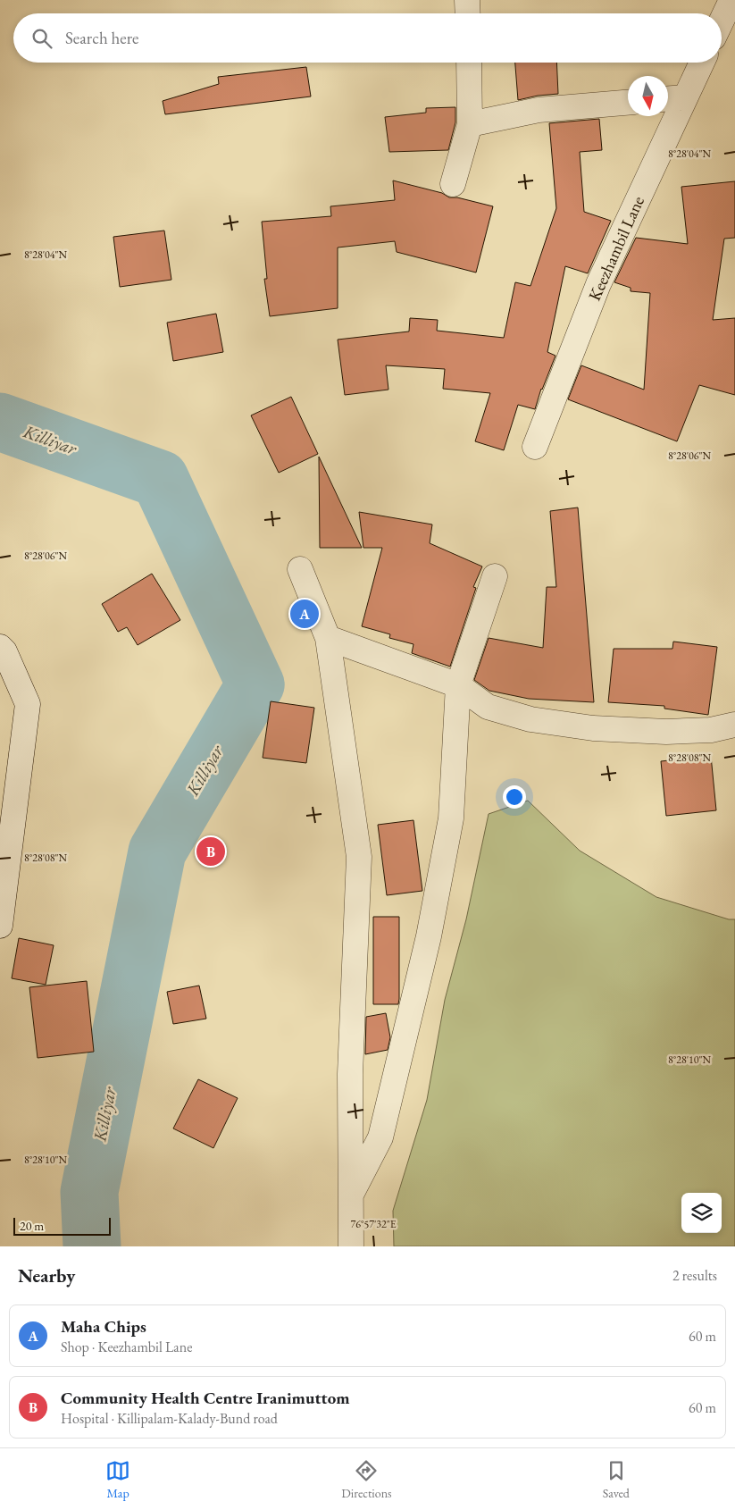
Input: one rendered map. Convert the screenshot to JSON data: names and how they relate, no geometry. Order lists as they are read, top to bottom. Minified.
{"streets":{"street":["Keezhambil Lane"]},"water":["Killiyar"],"scale_bar":"20 m","north":"bottom","page":{"search":"Search here","pins":["A","B"],"scale":"20 m","heading":["Nearby","2 results"],"list":[{"mark":"A","name":"Maha Chips","note":"Shop · Keezhambil Lane","value":"60 m"},{"mark":"B","name":"Community Health Centre Iranimuttom","note":"Hospital · Killipalam-Kalady-Bund road","value":"60 m"}],"nav":["Map","Directions","Saved"]},"coordinates":["8°28'04\"N","8°28'06\"N","8°28'08\"N","8°28'10\"N","76°57'32\"E"]}
